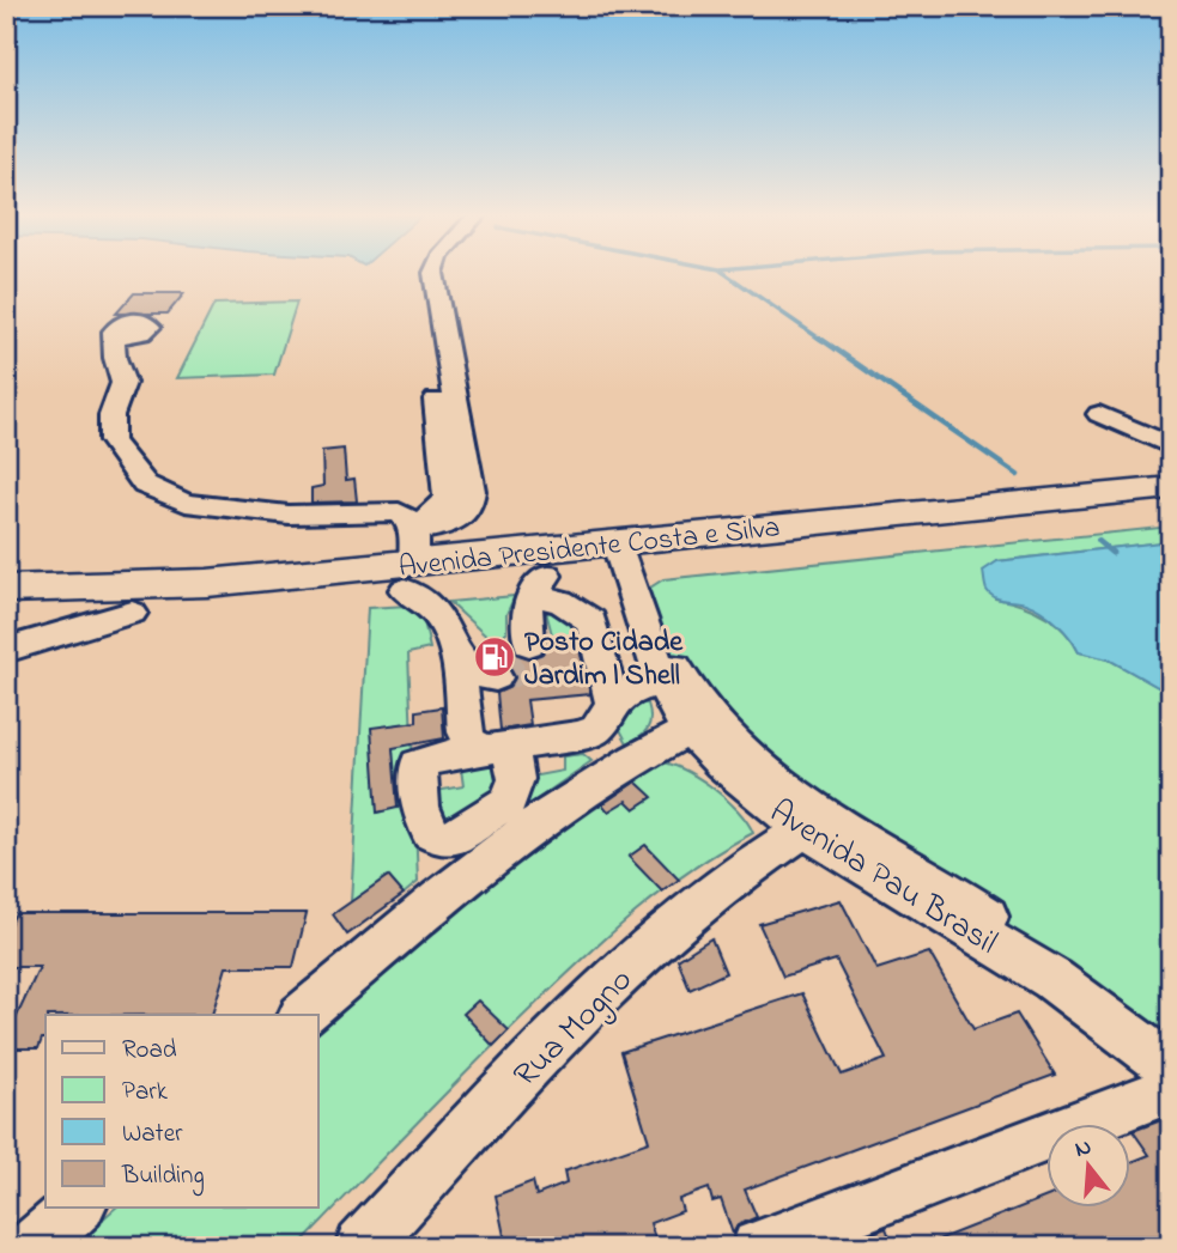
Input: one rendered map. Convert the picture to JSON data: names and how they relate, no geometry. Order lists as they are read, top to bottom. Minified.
{"streets":{"main road":["Avenida Presidente Costa e Silva"],"street":["Avenida Pau Brasil","Rua Mogno"]},"crossings":[["Avenida Presidente Costa e Silva","Avenida Pau Brasil"],["Avenida Pau Brasil","Rua Mogno"]],"places":{"fuel station":["Posto Cidade Jardim | Shell"]},"legend":["Road","Park","Water","Building"],"north":"top"}
